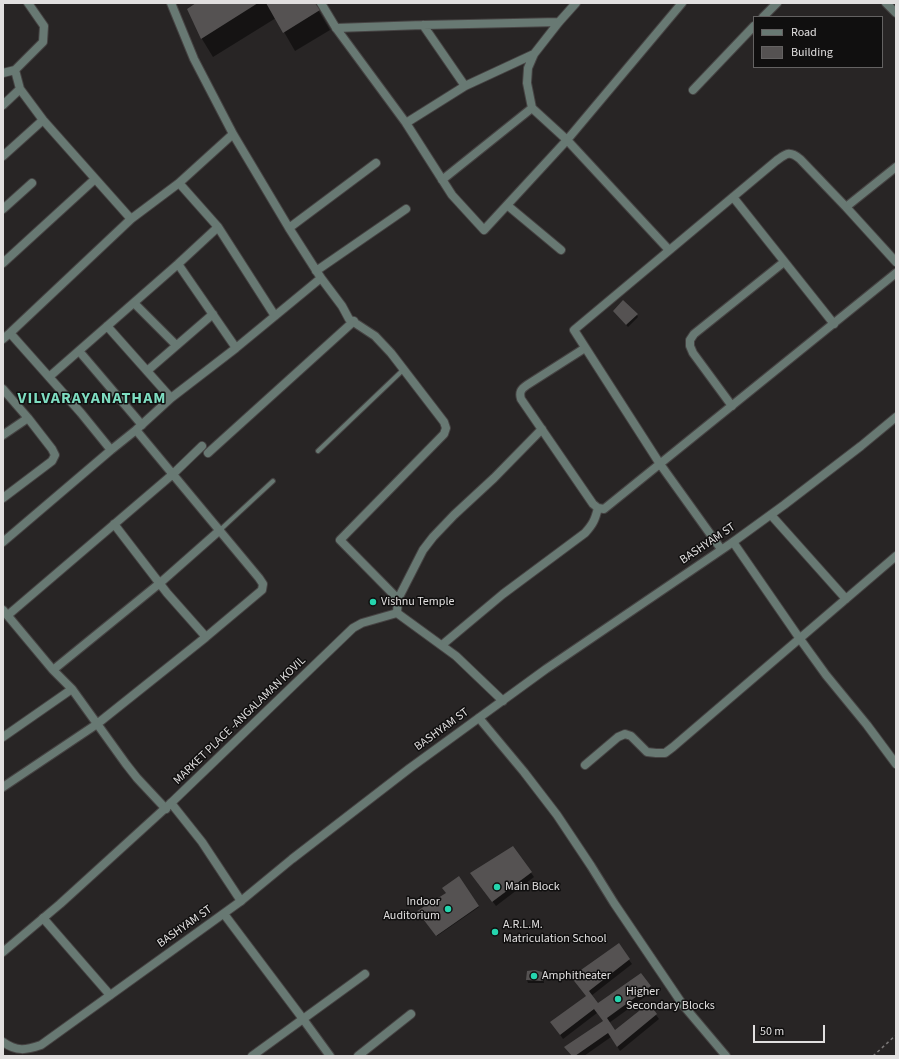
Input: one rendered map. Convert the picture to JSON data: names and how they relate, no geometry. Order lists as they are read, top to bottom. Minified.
{"streets":{"street":["BASHYAM ST","MARKET PLACE -ANGALAMAN KOVIL"]},"districts":["VILVARAYANATHAM"],"places":["Vishnu Temple","Main Block","Indoor Auditorium","A.R.L.M. Matriculation School","Amphitheater","Higher Secondary Blocks"],"legend":["Road","Building"],"scale_bar":"50 m"}
